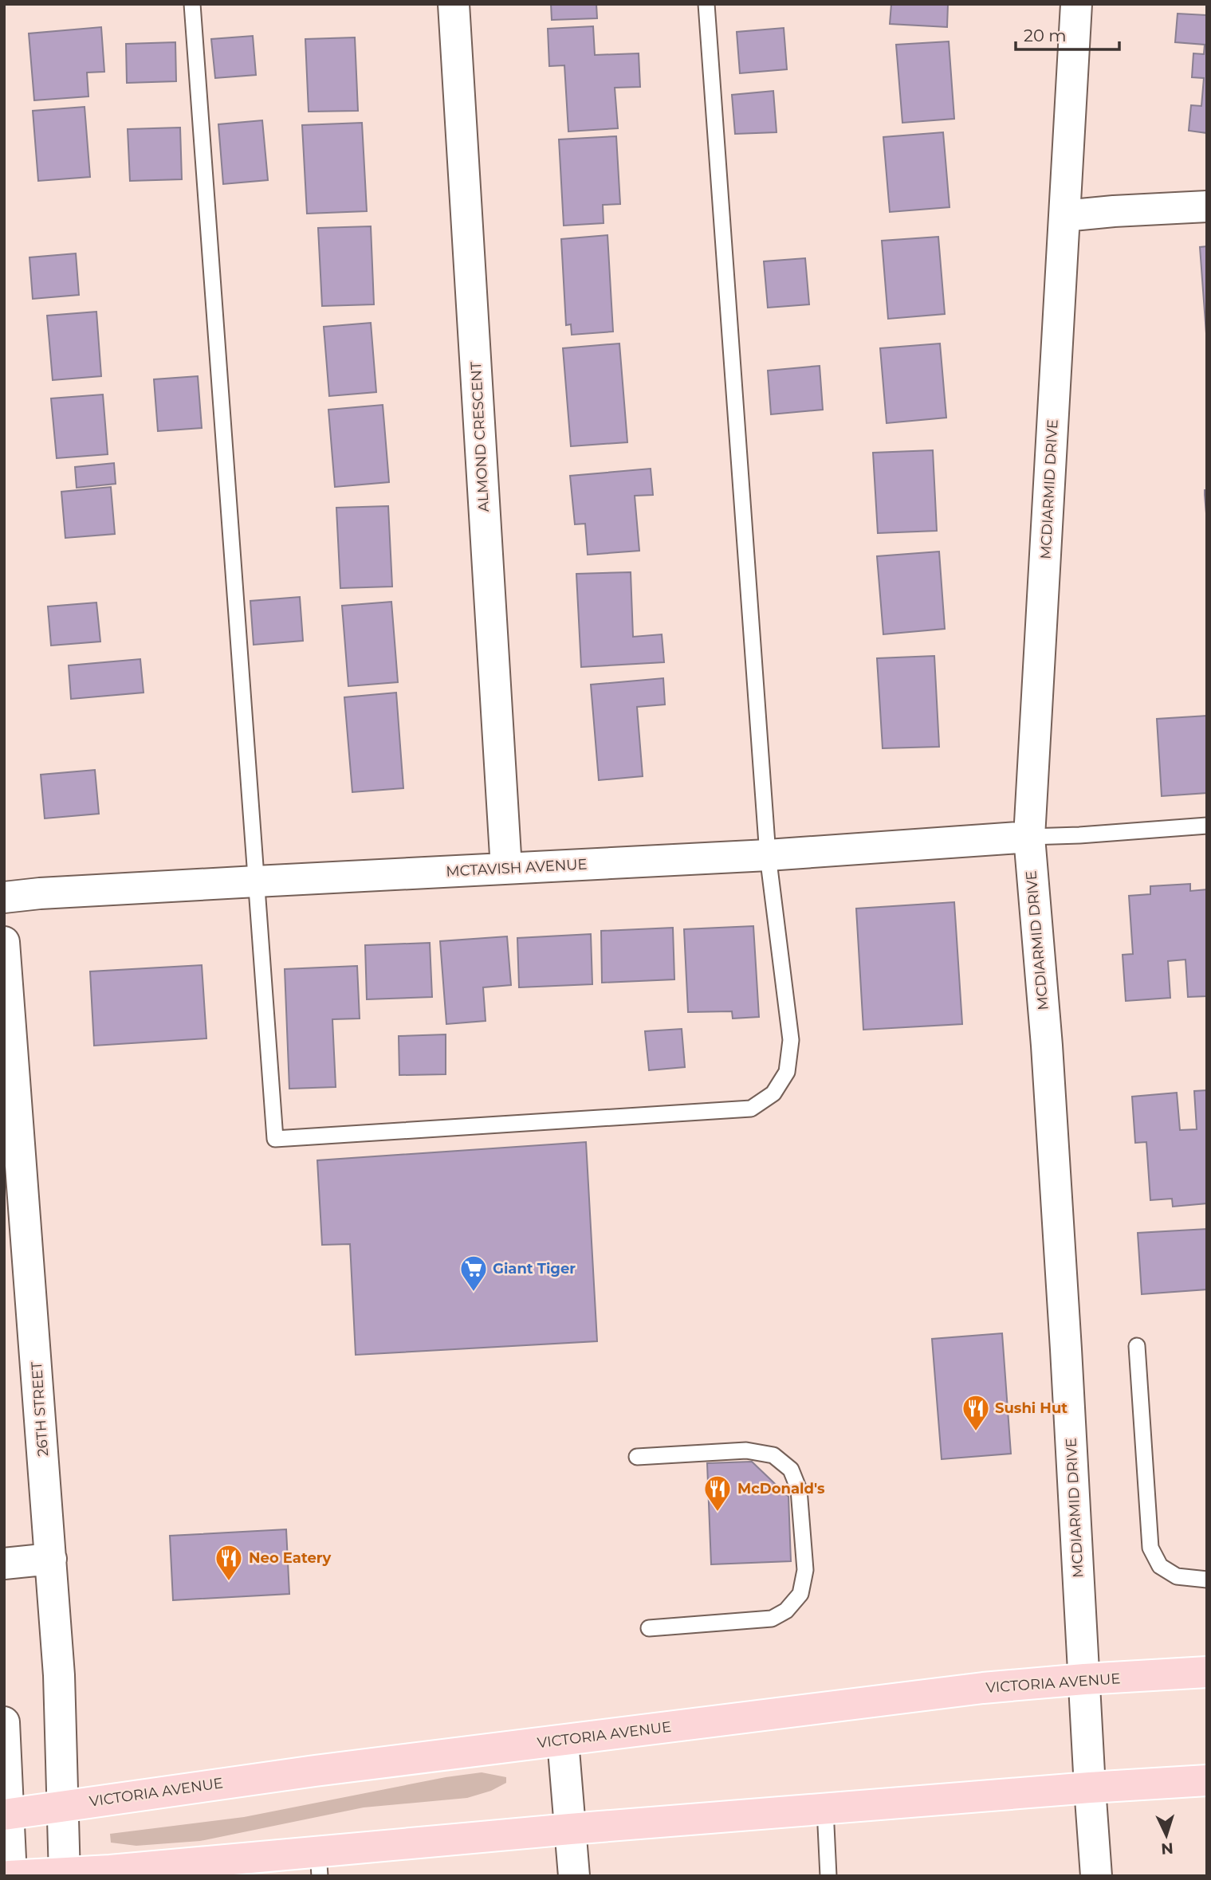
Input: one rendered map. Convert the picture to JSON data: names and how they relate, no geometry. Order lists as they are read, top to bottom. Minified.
{"streets":{"main road":["VICTORIA AVENUE"],"street":["ALMOND CRESCENT","MCDIARMID DRIVE","MCTAVISH AVENUE","26TH STREET"]},"crossings":[["ALMOND CRESCENT","MCTAVISH AVENUE"],["MCDIARMID DRIVE","MCTAVISH AVENUE"],["MCDIARMID DRIVE","VICTORIA AVENUE"],["26TH STREET","VICTORIA AVENUE"]],"places":{"supermarket":["Giant Tiger"],"restaurant":["Sushi Hut","McDonald's","Neo Eatery"]},"scale_bar":"20 m","north":"bottom"}
